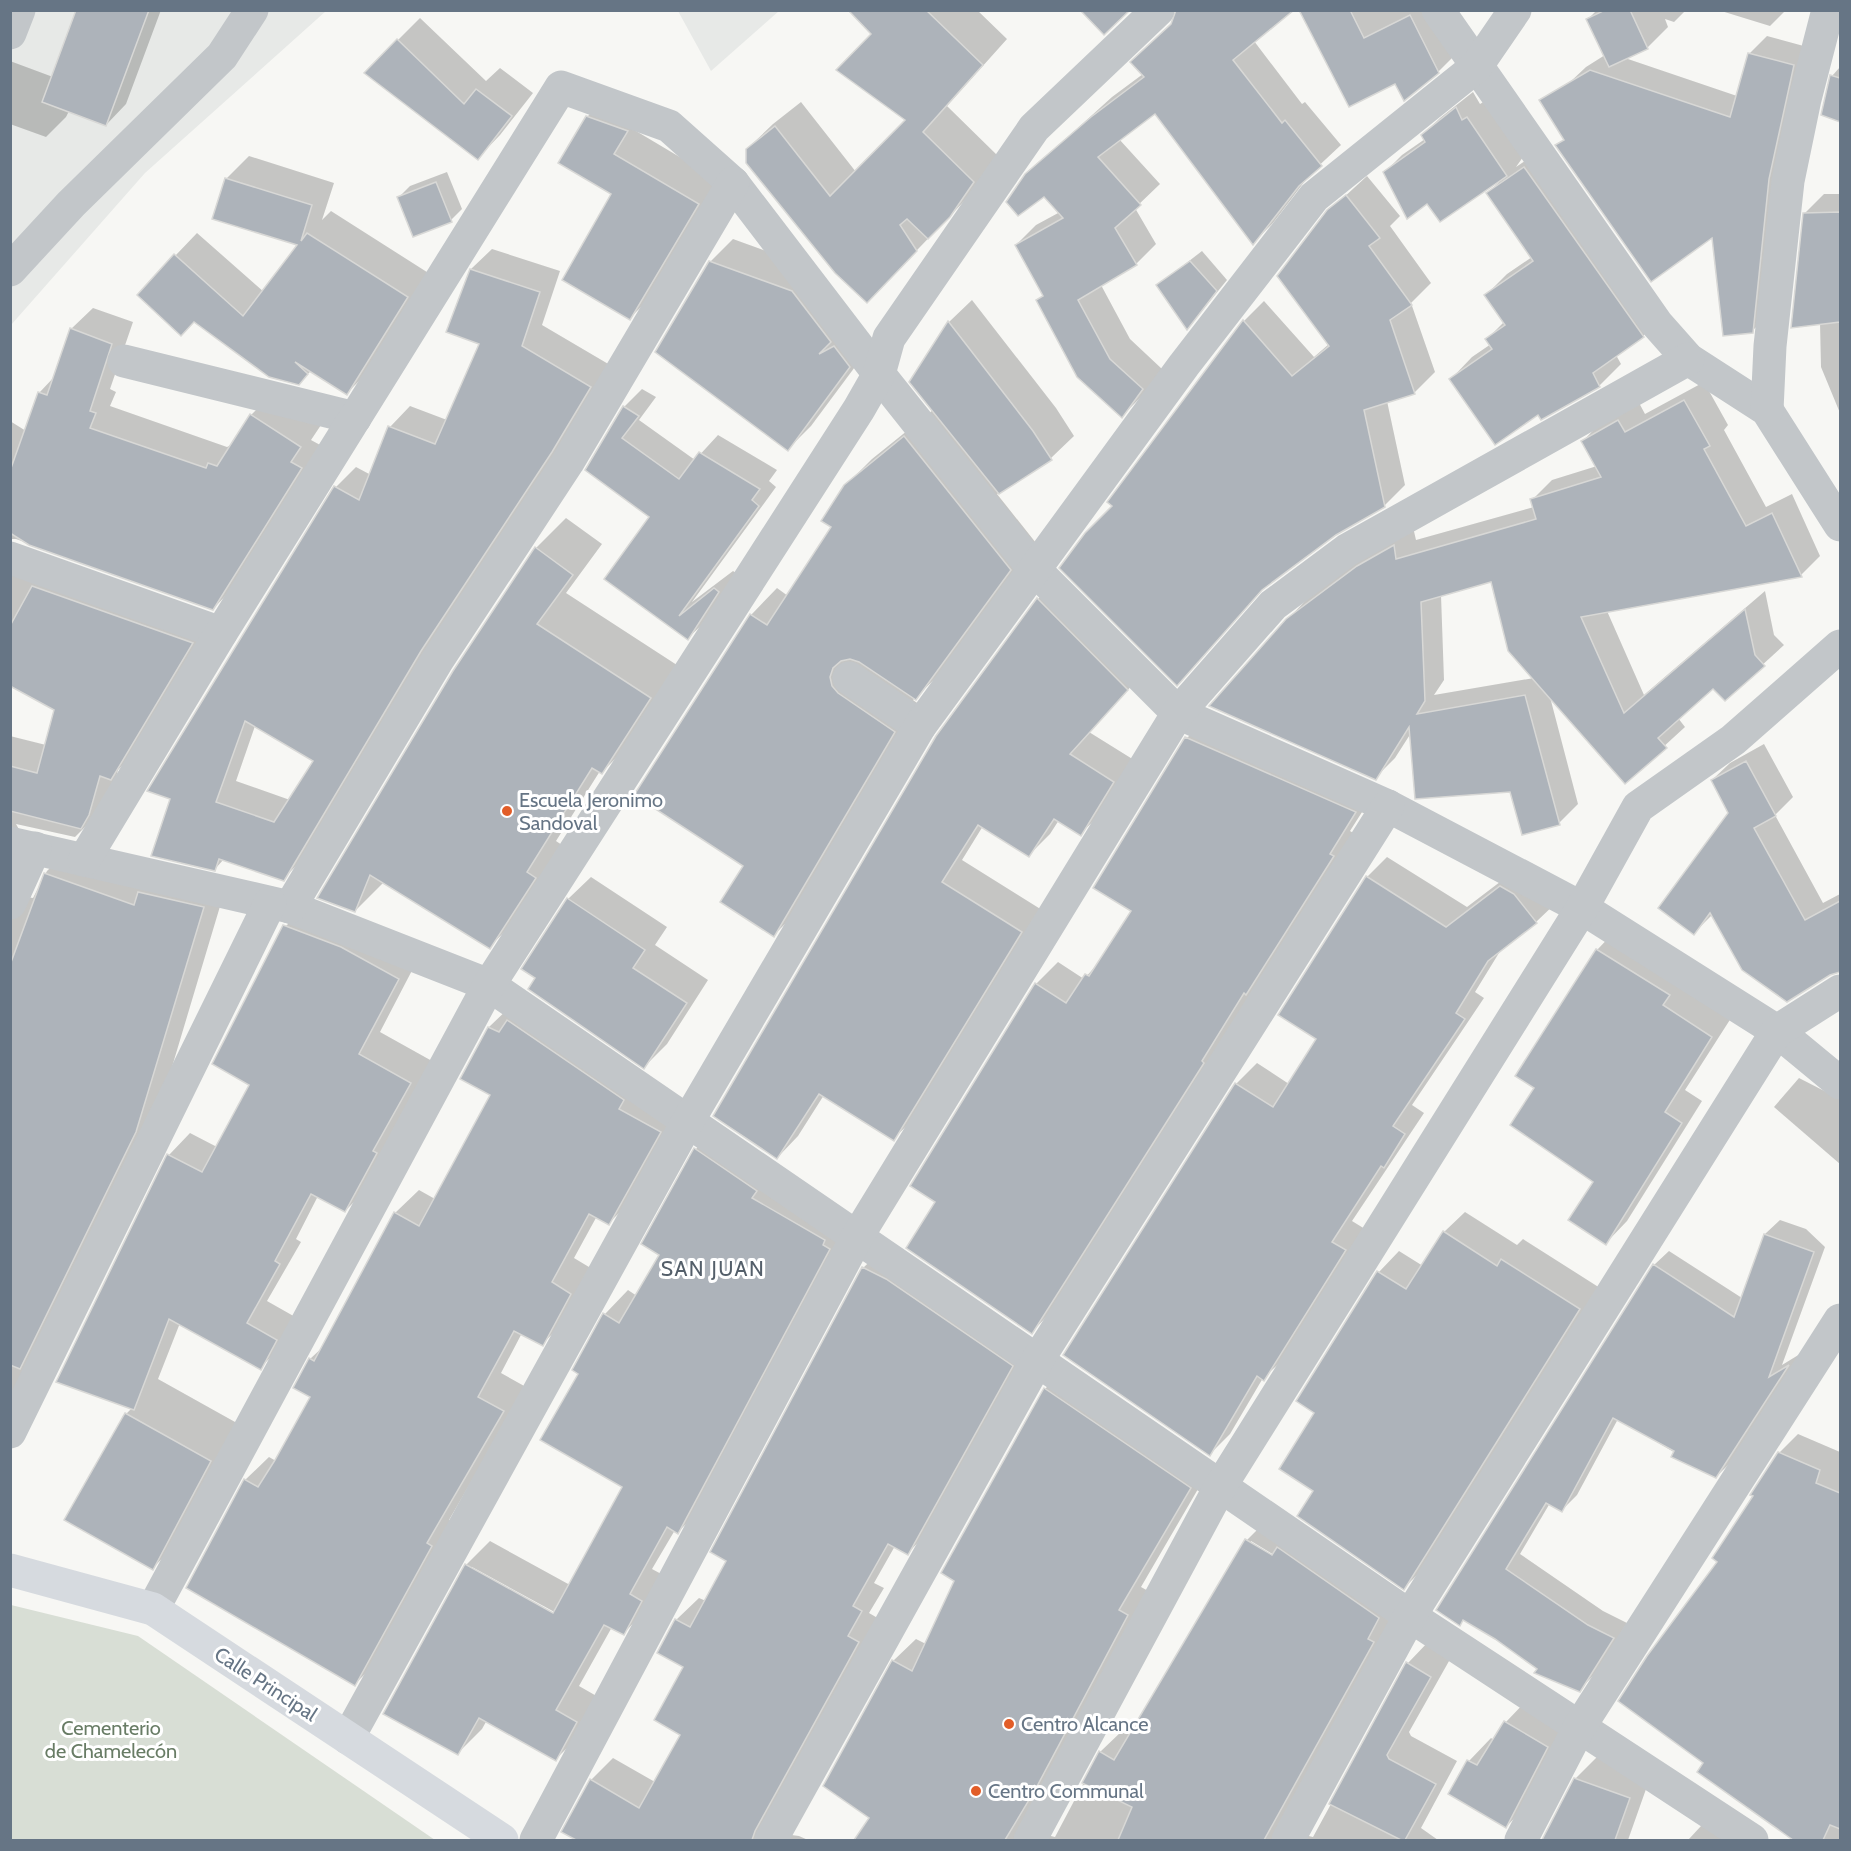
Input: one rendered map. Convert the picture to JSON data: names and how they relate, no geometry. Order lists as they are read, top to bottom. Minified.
{"streets":{"street":["Calle Principal"]},"districts":["SAN JUAN"],"parks":["Cementerio de Chamelecón"],"places":["Escuela Jeronimo Sandoval","Centro Alcance","Centro Communal"]}
